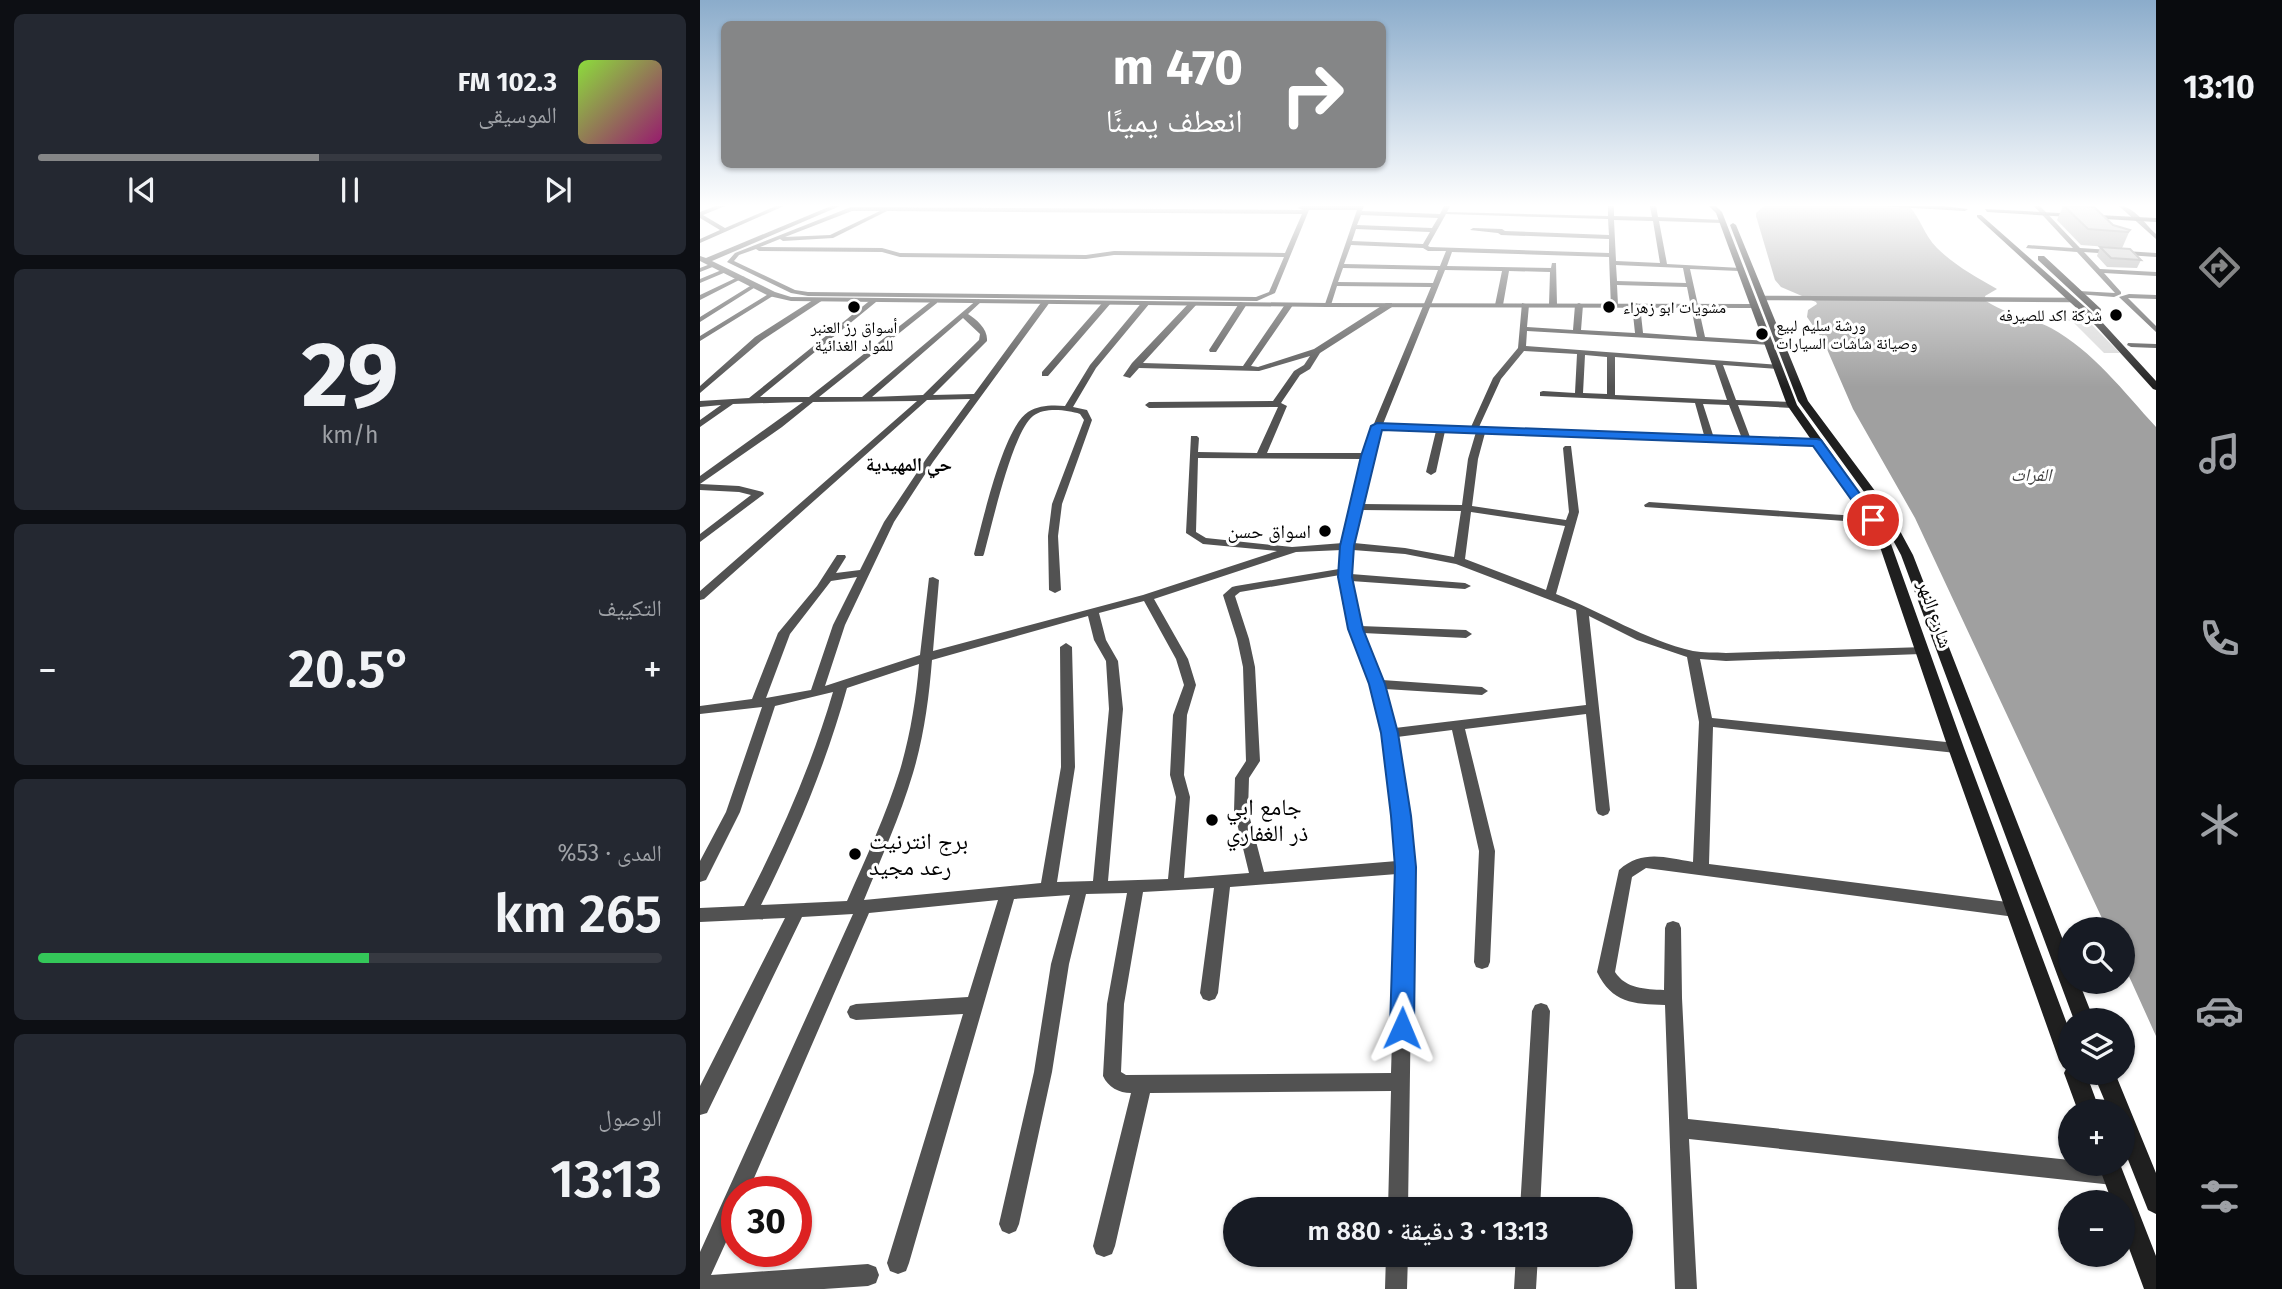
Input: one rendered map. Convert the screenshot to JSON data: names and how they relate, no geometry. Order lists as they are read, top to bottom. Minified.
{"streets":{"main road":["شارع النهر"]},"districts":["حي المهيدية"],"water":["الفرات"],"places":["أسواق رز العنبر للمواد الغذائية","مشويات ابو زهراء","شركة اكد للصيرفه","ورشة سليم لبيع وصيانة شاشات السيارات","اسواق حسن","جامع ابي ذر الغفاري","برج انترنيت رعد مجيد"],"page":{"tabs":"13:10","turn":["470 m","انعطف يمينًا"],"song":["102.3 FM","الموسيقى"],"tile":[["29","km/h"],"التكييف",["المدى · 53%","265 km"],["الوصول","13:13"]],"heat":["−","20.5°","+"],"map_buttons":["+","−"],"limit":"30","trip":"13:13 · 3 دقيقة · 880 m"}}
